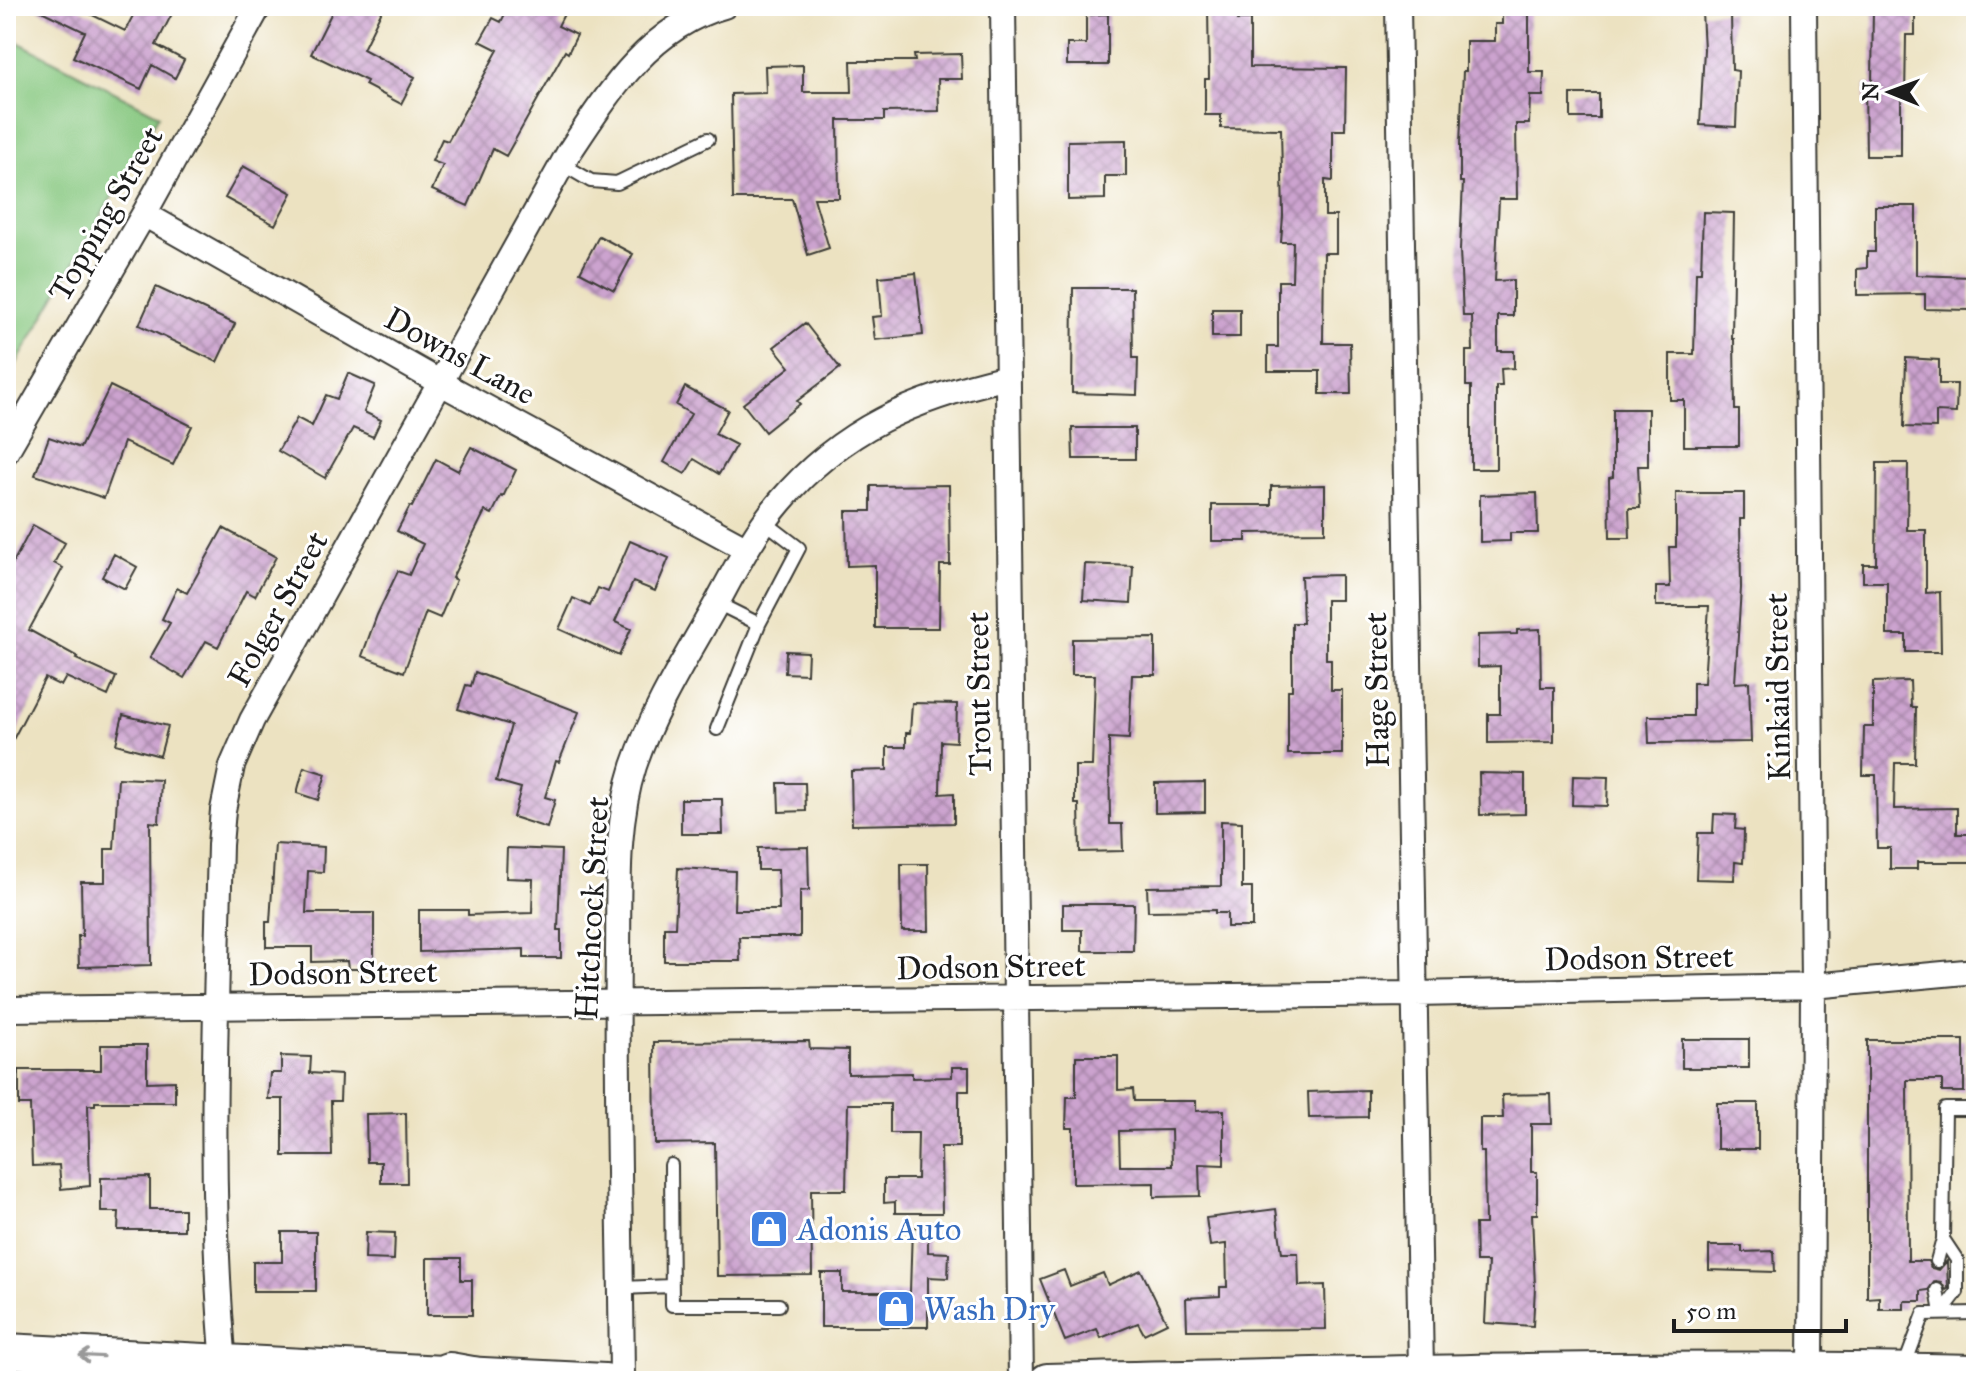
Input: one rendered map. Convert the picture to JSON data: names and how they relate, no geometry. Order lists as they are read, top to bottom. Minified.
{"streets":{"street":["Topping Street","Downs Lane","Folger Street","Kinkaid Street","Hage Street","Trout Street","Hitchcock Street","Dodson Street"]},"crossings":[["Topping Street","Downs Lane"],["Downs Lane","Folger Street"],["Downs Lane","Hitchcock Street"],["Folger Street","Dodson Street"],["Kinkaid Street","Dodson Street"],["Hage Street","Dodson Street"],["Trout Street","Hitchcock Street"],["Trout Street","Dodson Street"],["Hitchcock Street","Dodson Street"]],"places":{"shop":["Adonis Auto","Wash Dry"]},"scale_bar":"50 m","north":"left"}
